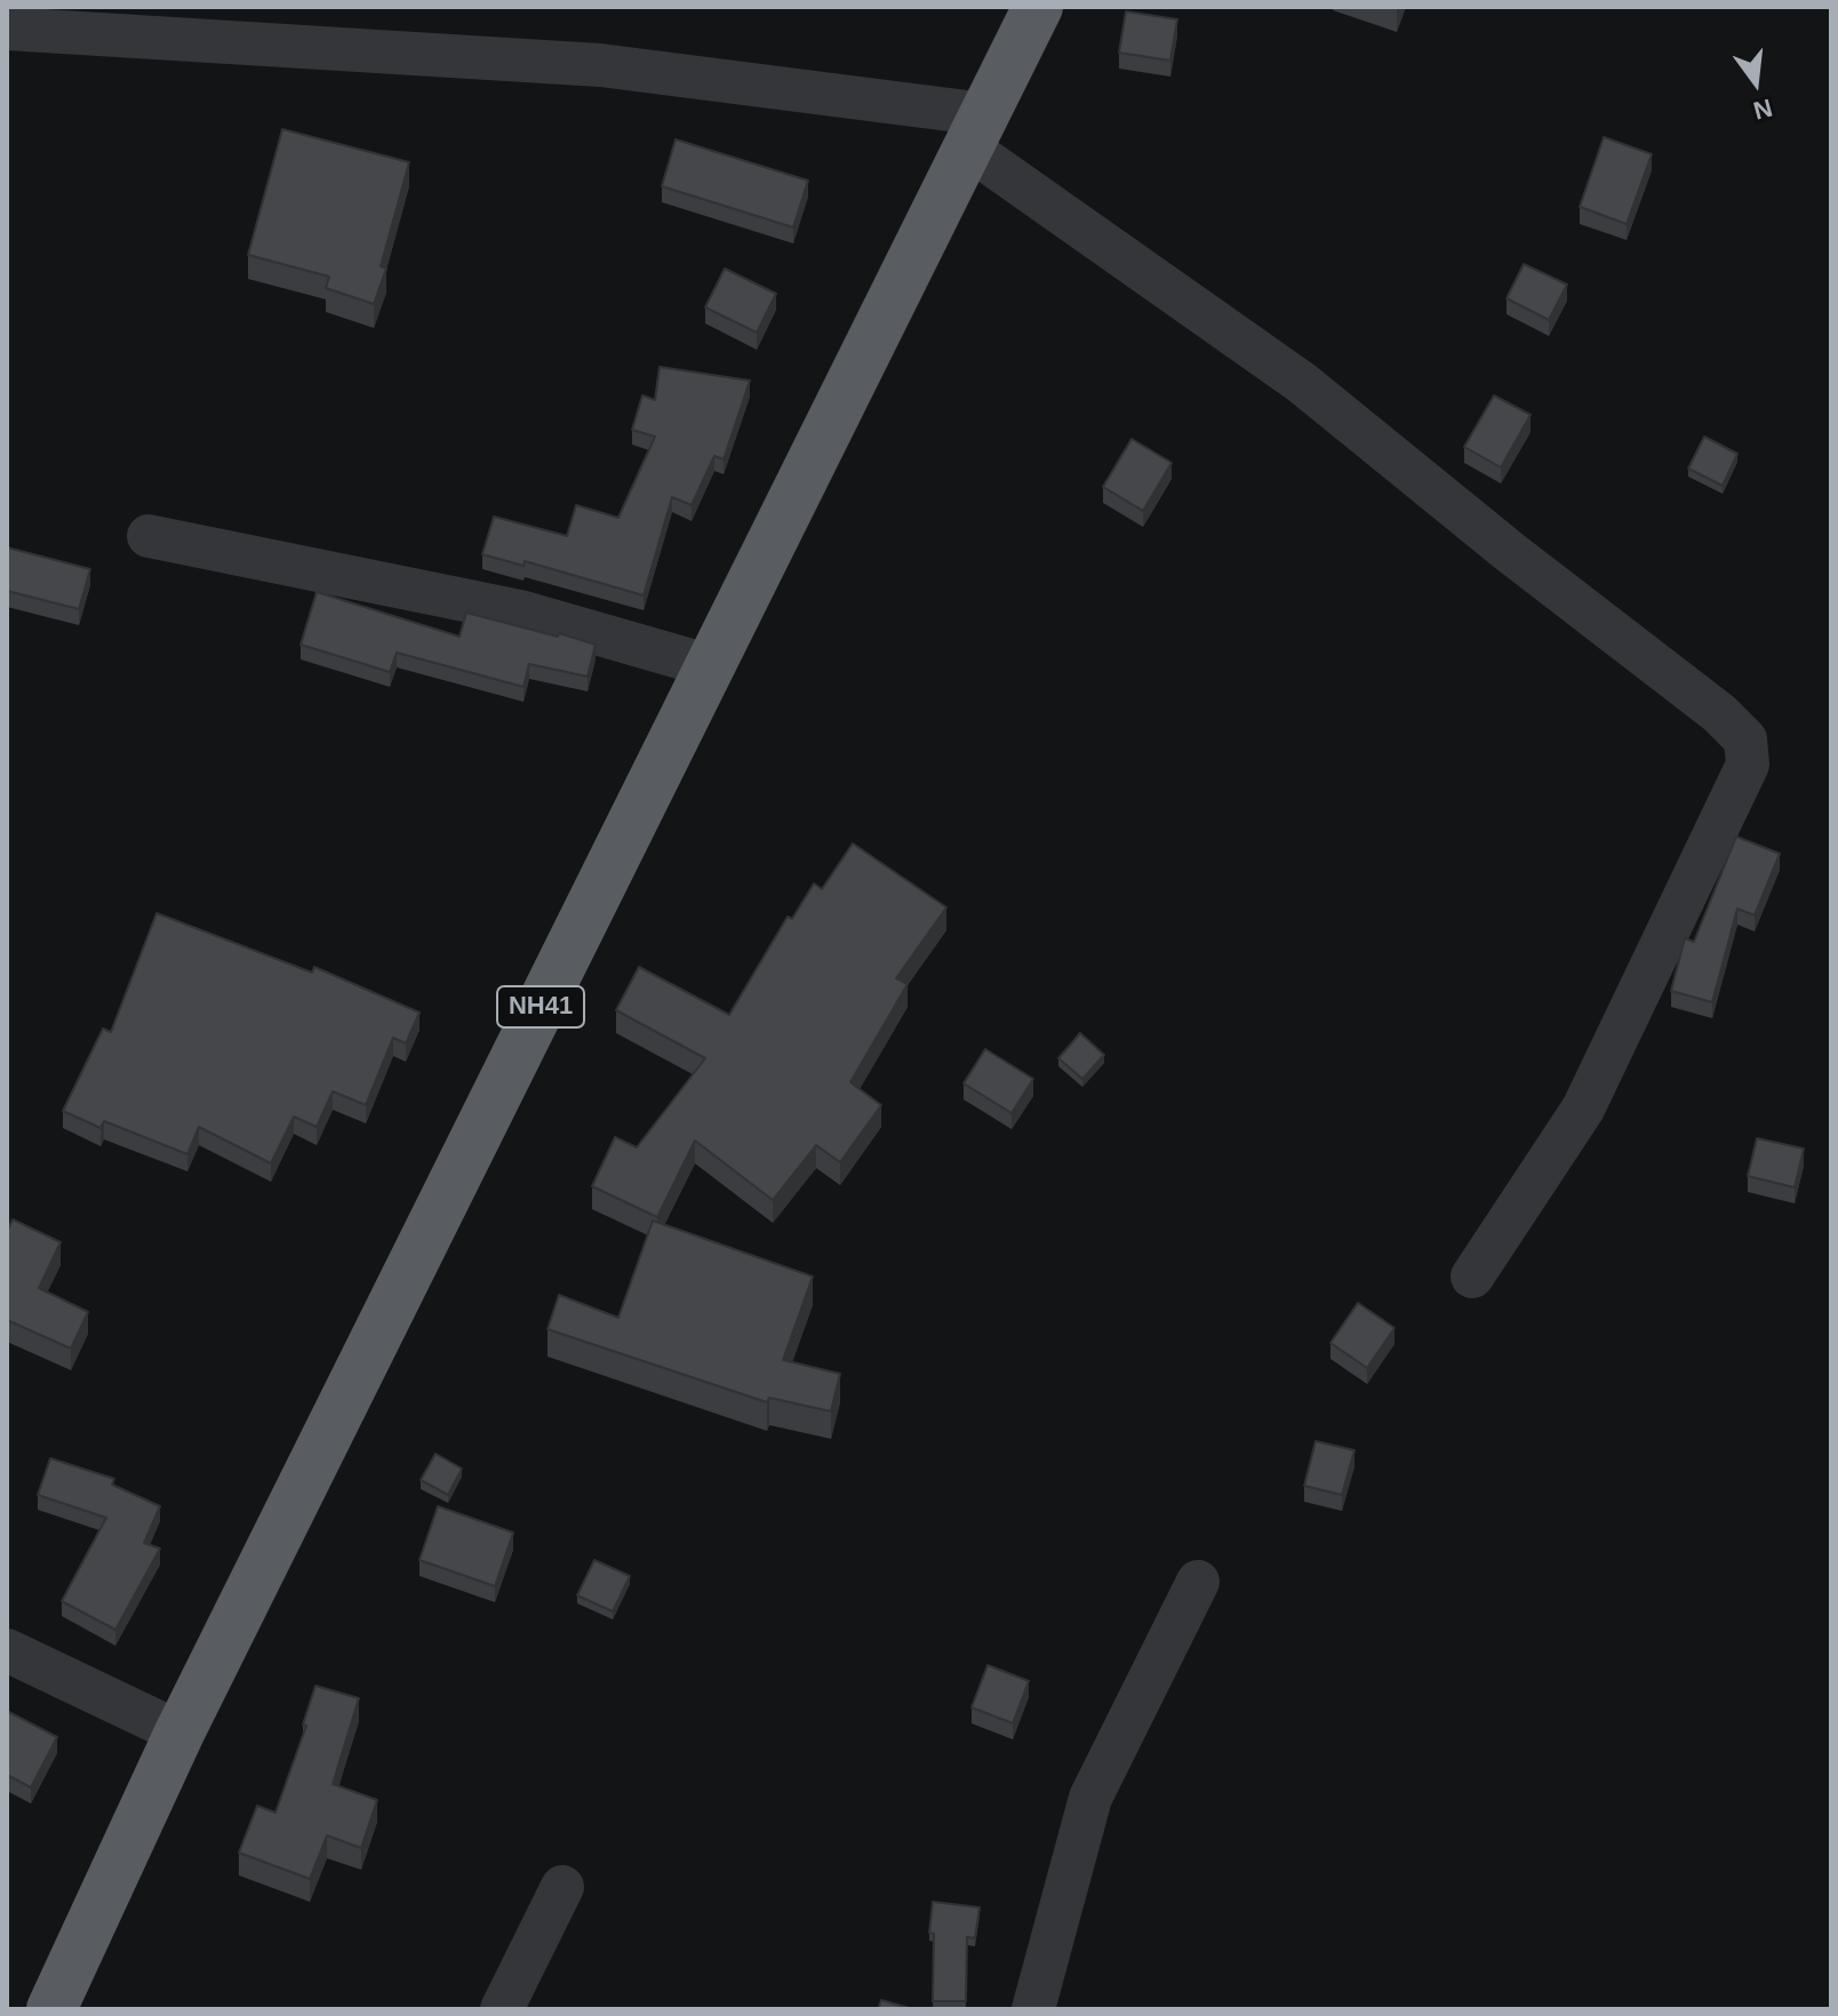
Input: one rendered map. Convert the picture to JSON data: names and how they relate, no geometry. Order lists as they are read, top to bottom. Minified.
{"streets":{"highway":["NH41"]},"north":"bottom"}
